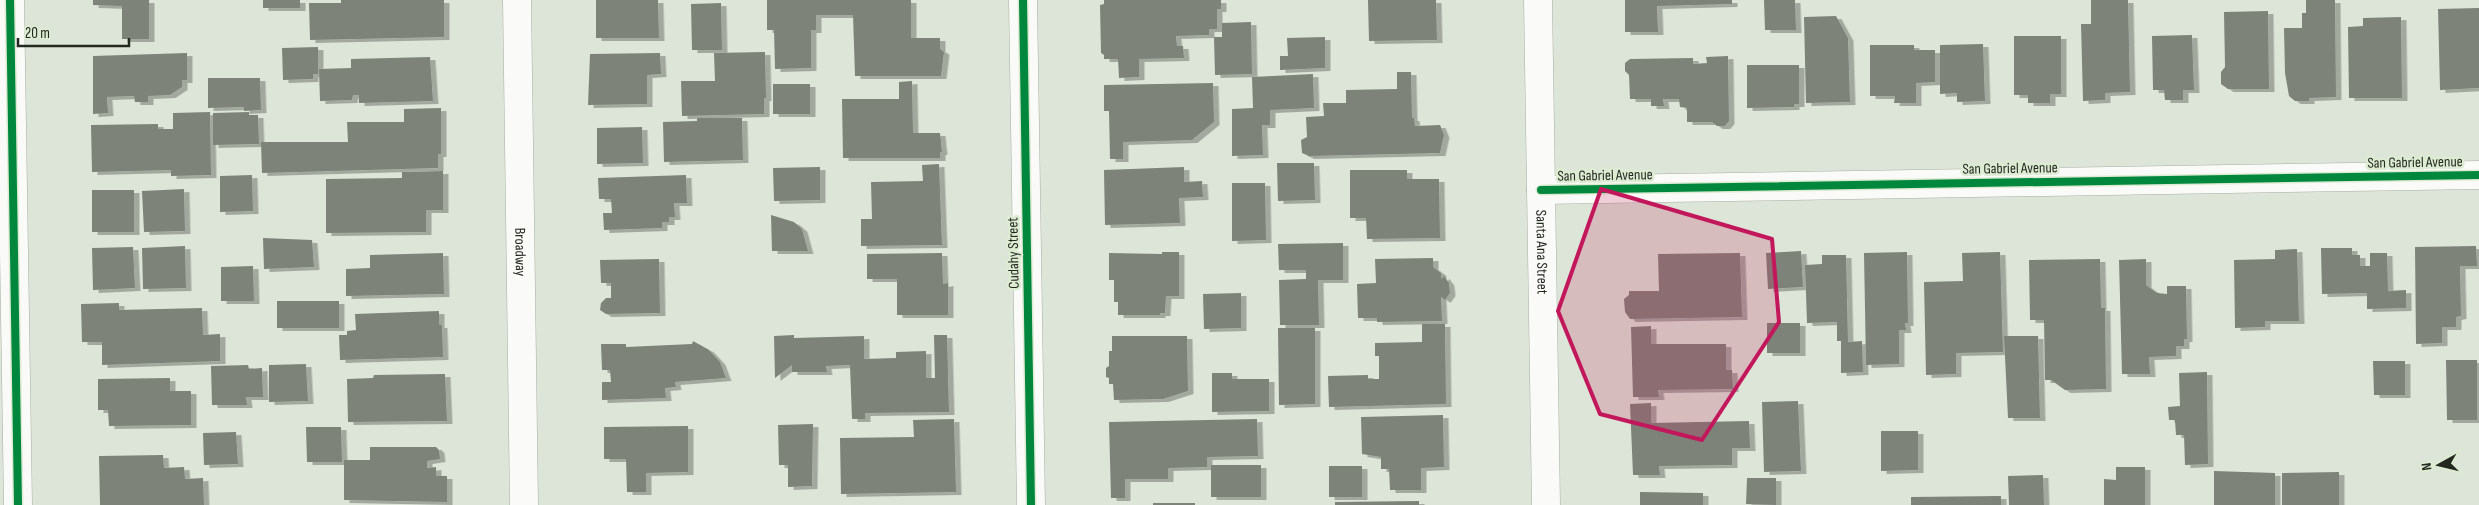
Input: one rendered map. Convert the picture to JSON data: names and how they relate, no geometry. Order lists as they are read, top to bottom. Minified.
{"streets":{"street":["San Gabriel Avenue","Broadway","Santa Ana Street","Cudahy Street"]},"crossings":[["San Gabriel Avenue","Santa Ana Street"]],"scale_bar":"20 m","north":"left"}
